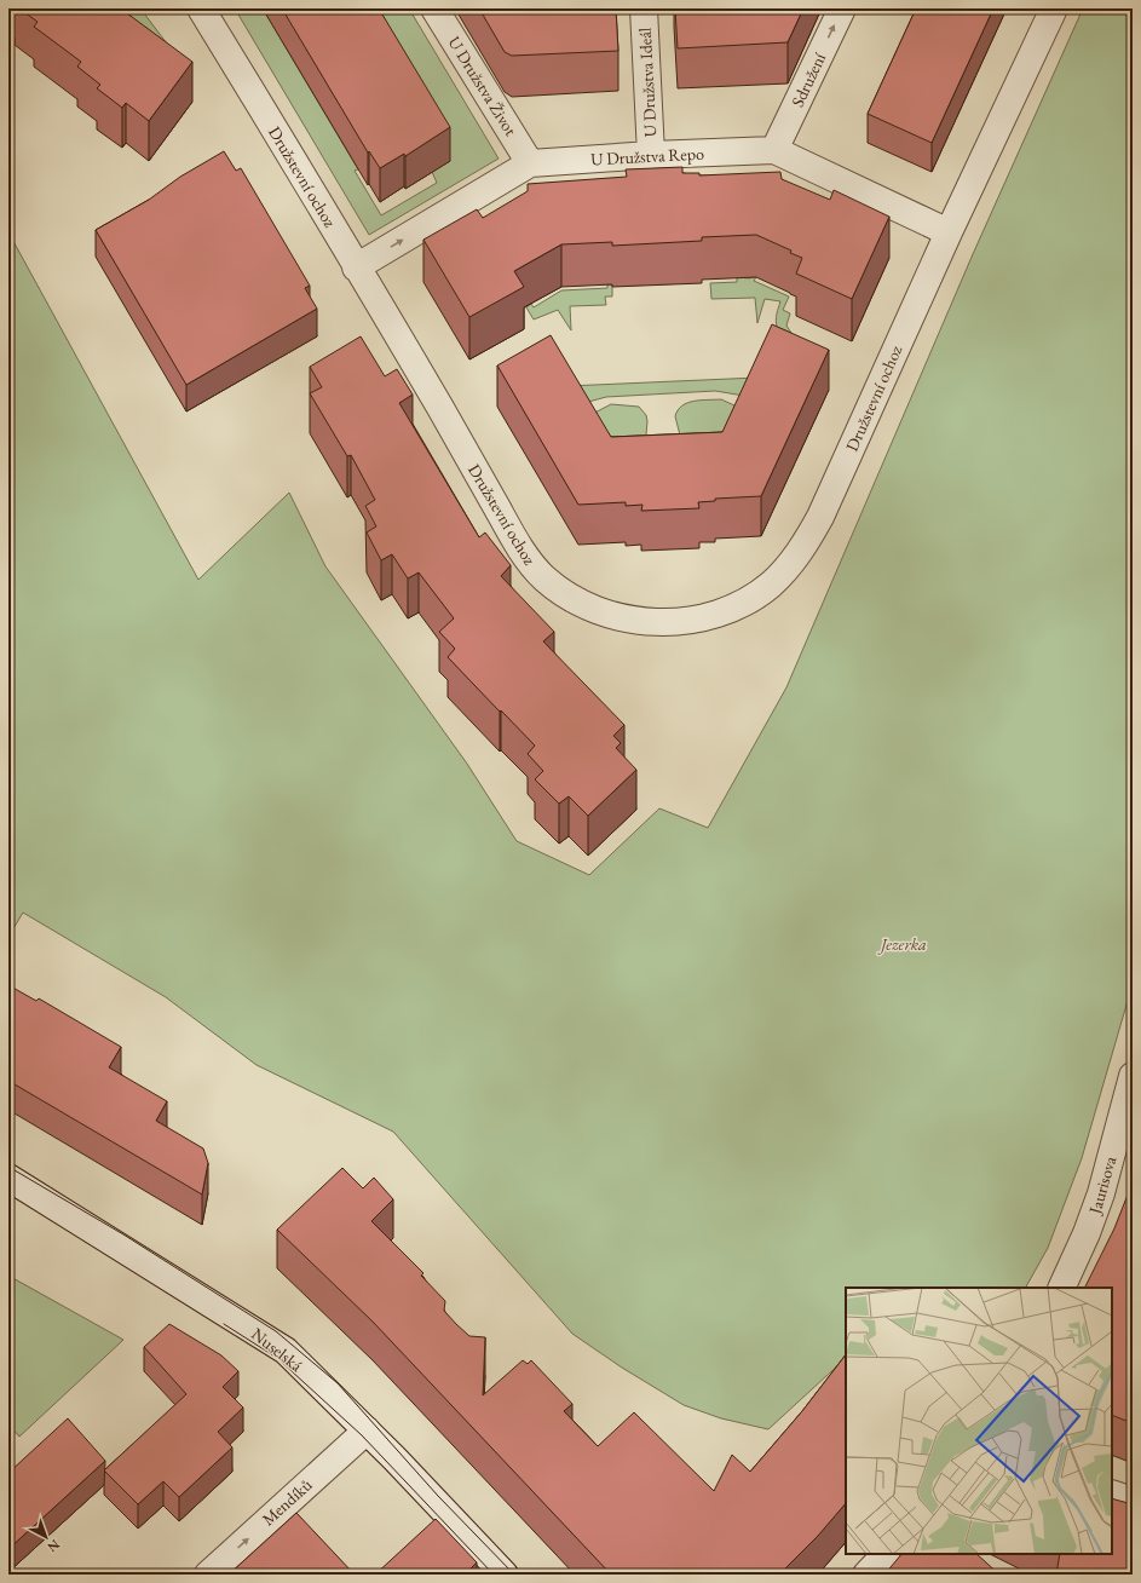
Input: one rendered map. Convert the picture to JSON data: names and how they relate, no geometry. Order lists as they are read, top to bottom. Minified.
{"streets":{"street":["Sdružení","U Družstva Ideál","U Družstva Život","U Družstva Repo","Družstevní ochoz","Jaurisova","Nuselská","Mendíků"]},"crossings":[["Sdružení","U Družstva Repo"],["U Družstva Ideál","U Družstva Repo"],["U Družstva Život","U Družstva Repo"],["U Družstva Repo","Družstevní ochoz"],["Nuselská","Mendíků"]],"one_way":["Sdružení","Mendíků"],"parks":["Jezerka"],"north":"bottom right"}
